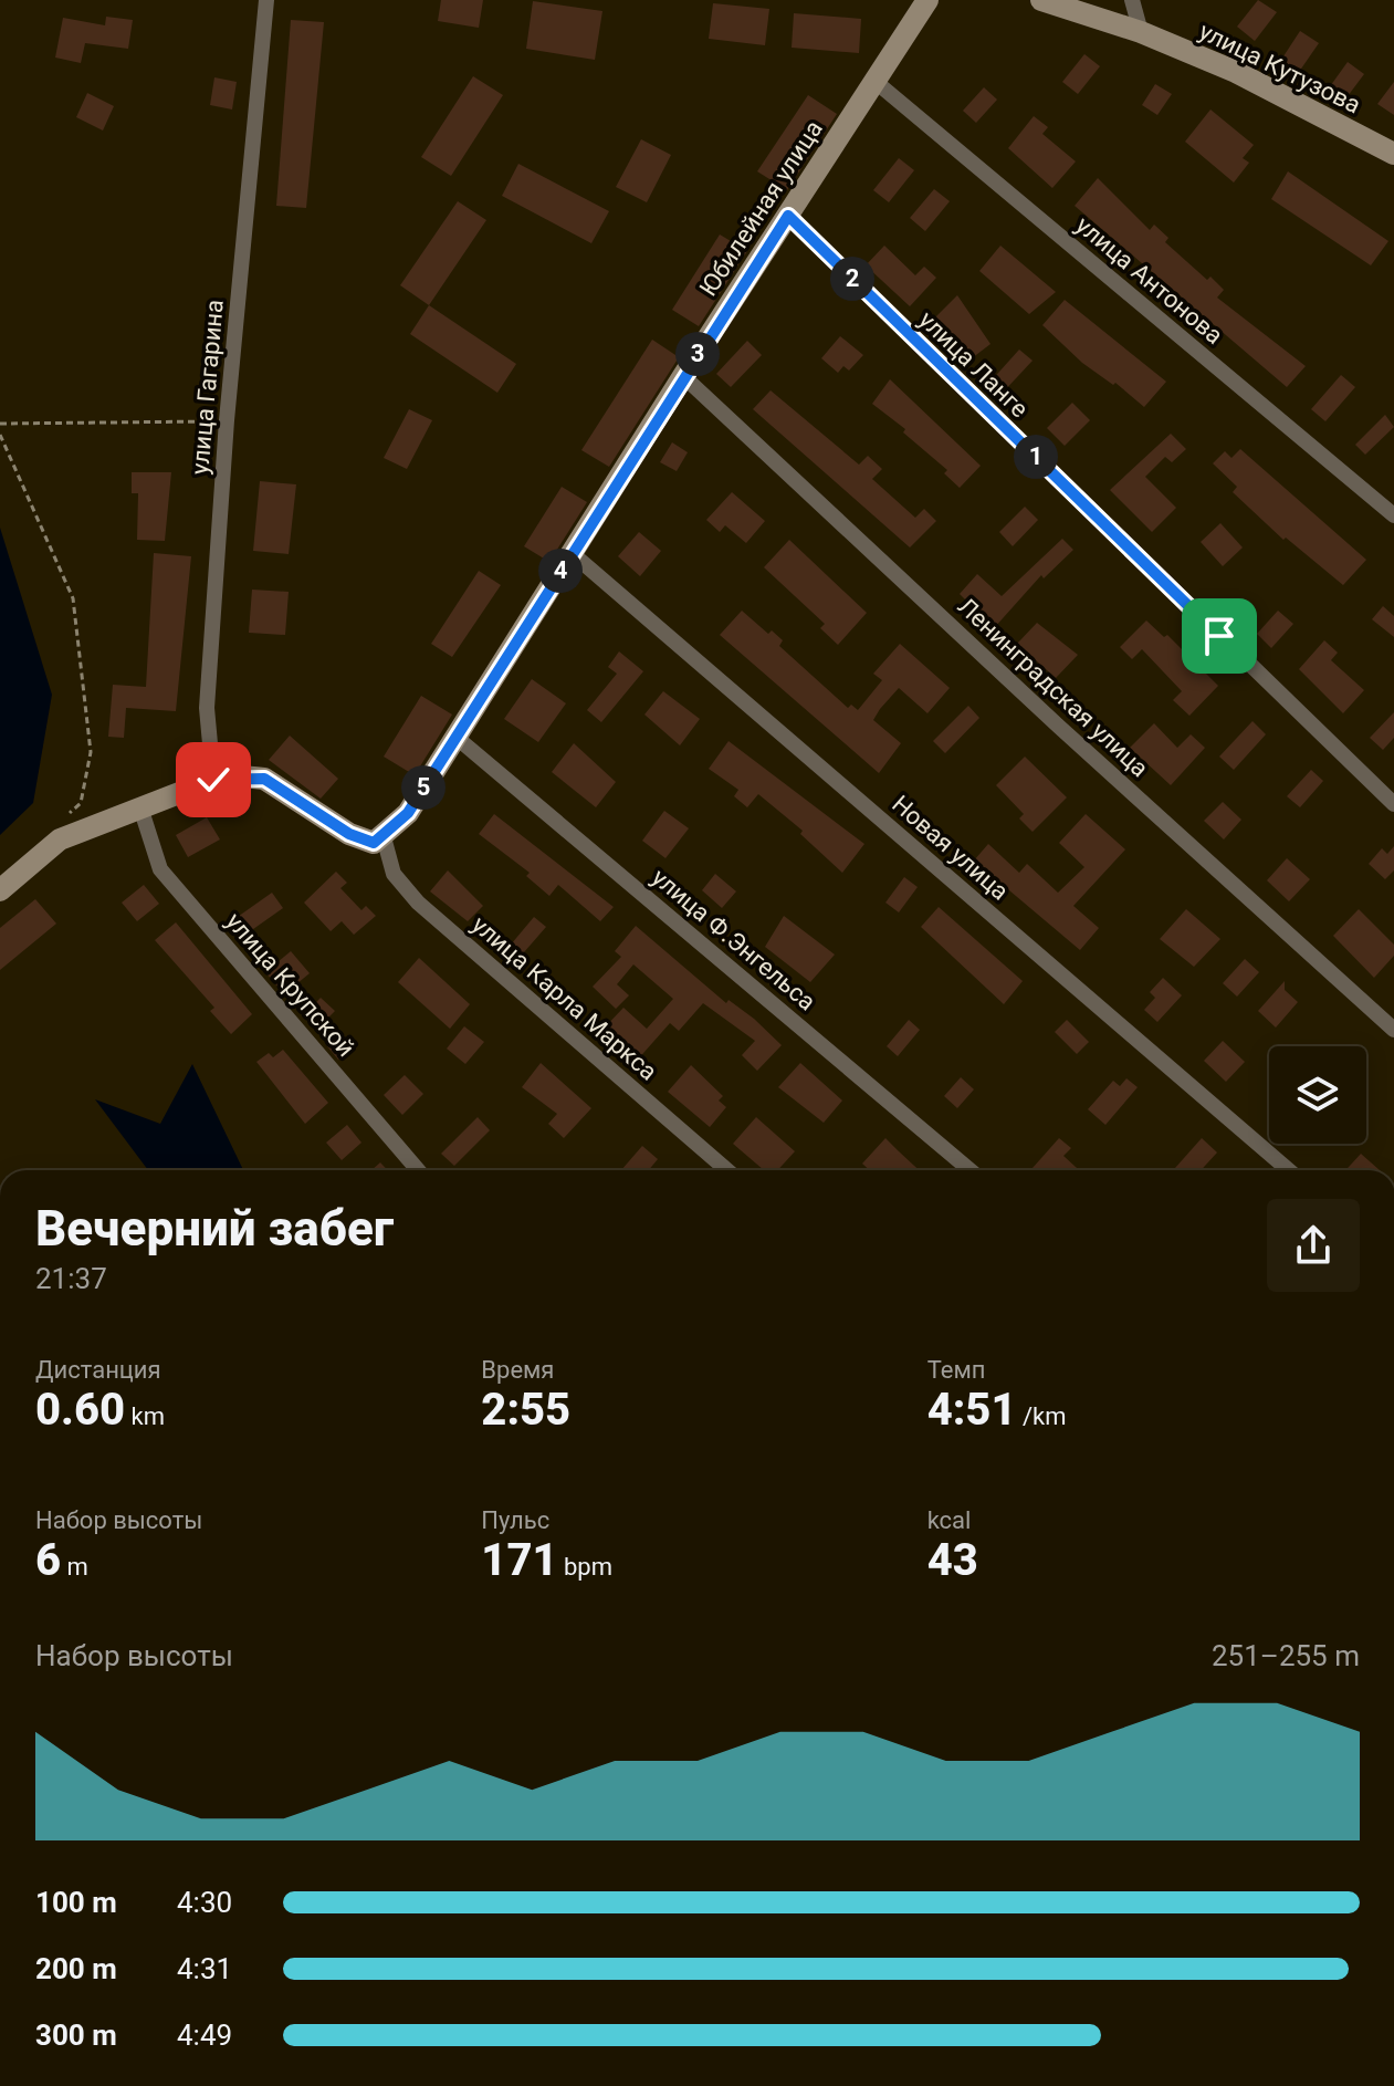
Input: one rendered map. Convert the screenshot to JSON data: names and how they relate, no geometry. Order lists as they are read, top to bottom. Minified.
{"streets":{"street":["улица Кутузова","Юбилейная улица","улица Антонова","улица Ланге","улица Гагарина","Ленинградская улица","Новая улица","улица Ф.Энгельса","улица Крупской","улица Карла Маркса"]},"crossings":[["Юбилейная улица","улица Антонова"],["Юбилейная улица","улица Ланге"],["Юбилейная улица","Ленинградская улица"],["Юбилейная улица","Новая улица"],["Юбилейная улица","улица Ф.Энгельса"],["Юбилейная улица","улица Карла Маркса"]],"page":{"pins":["2","3","1","4","5"],"heading":["Вечерний забег","21:37"],"stats":[["Дистанция","0.60 km"],["Время","2:55"],["Темп","4:51 /km"],["Набор высоты","6 m"],["Пульс","171 bpm"],["kcal","43"]],"chart":["Набор высоты","251–255 m"],"list":[{"name":"100 m","note":"4:30"},{"name":"200 m","note":"4:31"},{"name":"300 m","note":"4:49"}]}}
